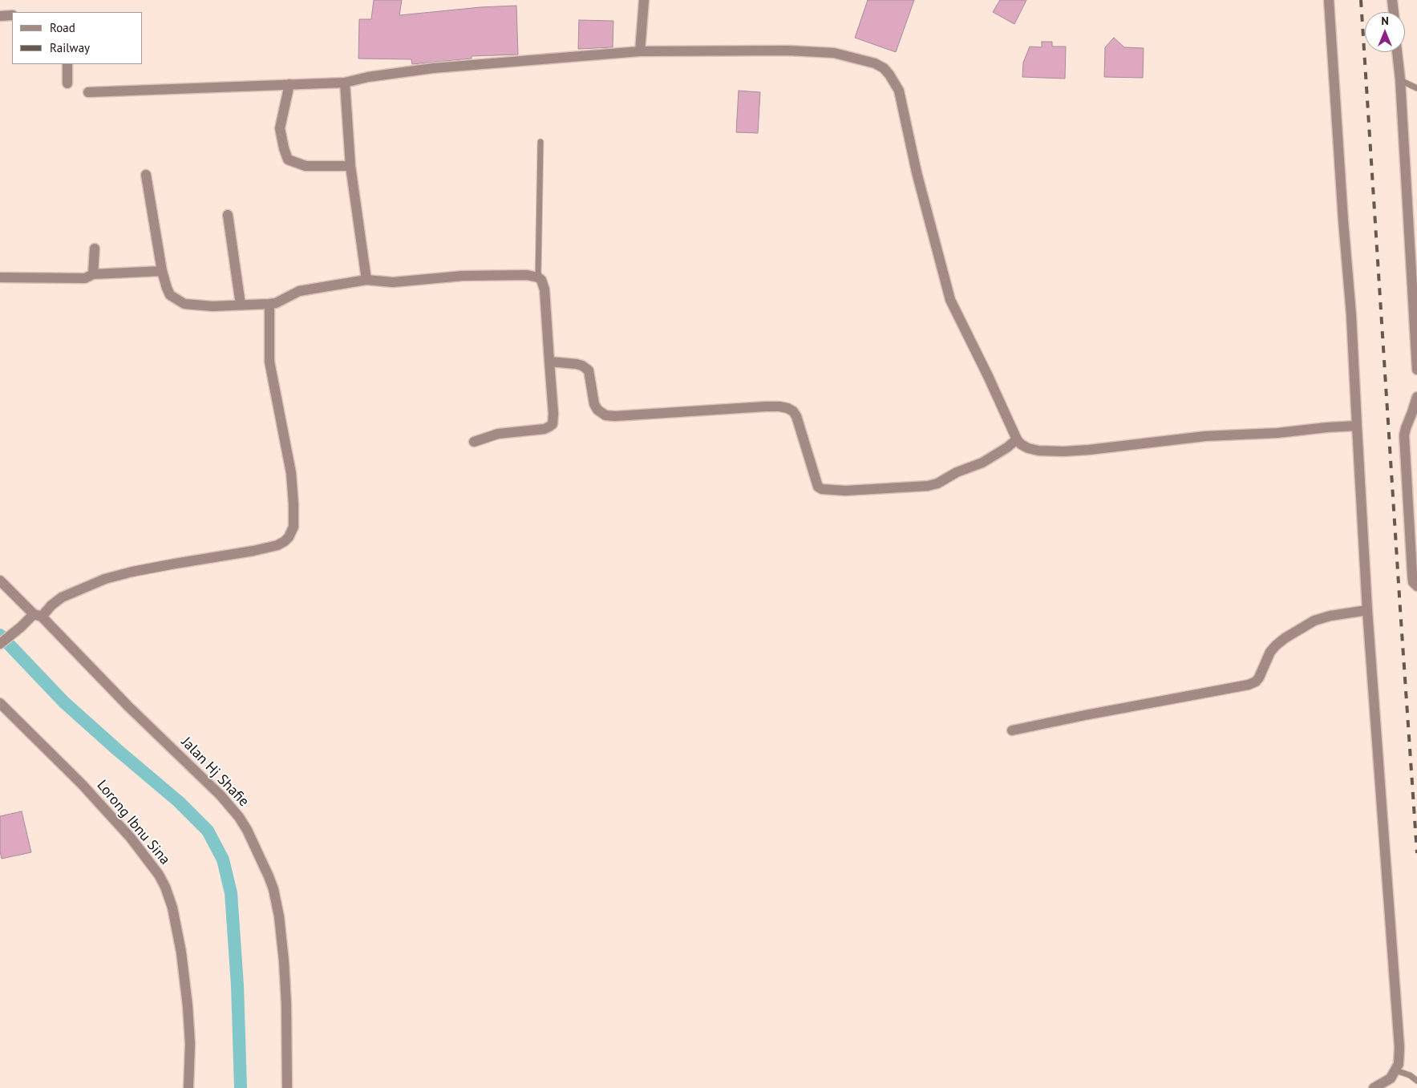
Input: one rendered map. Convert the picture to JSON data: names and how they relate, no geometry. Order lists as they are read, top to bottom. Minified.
{"streets":{"street":["Jalan Hj Shafie","Lorong Ibnu Sina"]},"legend":["Road","Railway"],"north":"top"}
